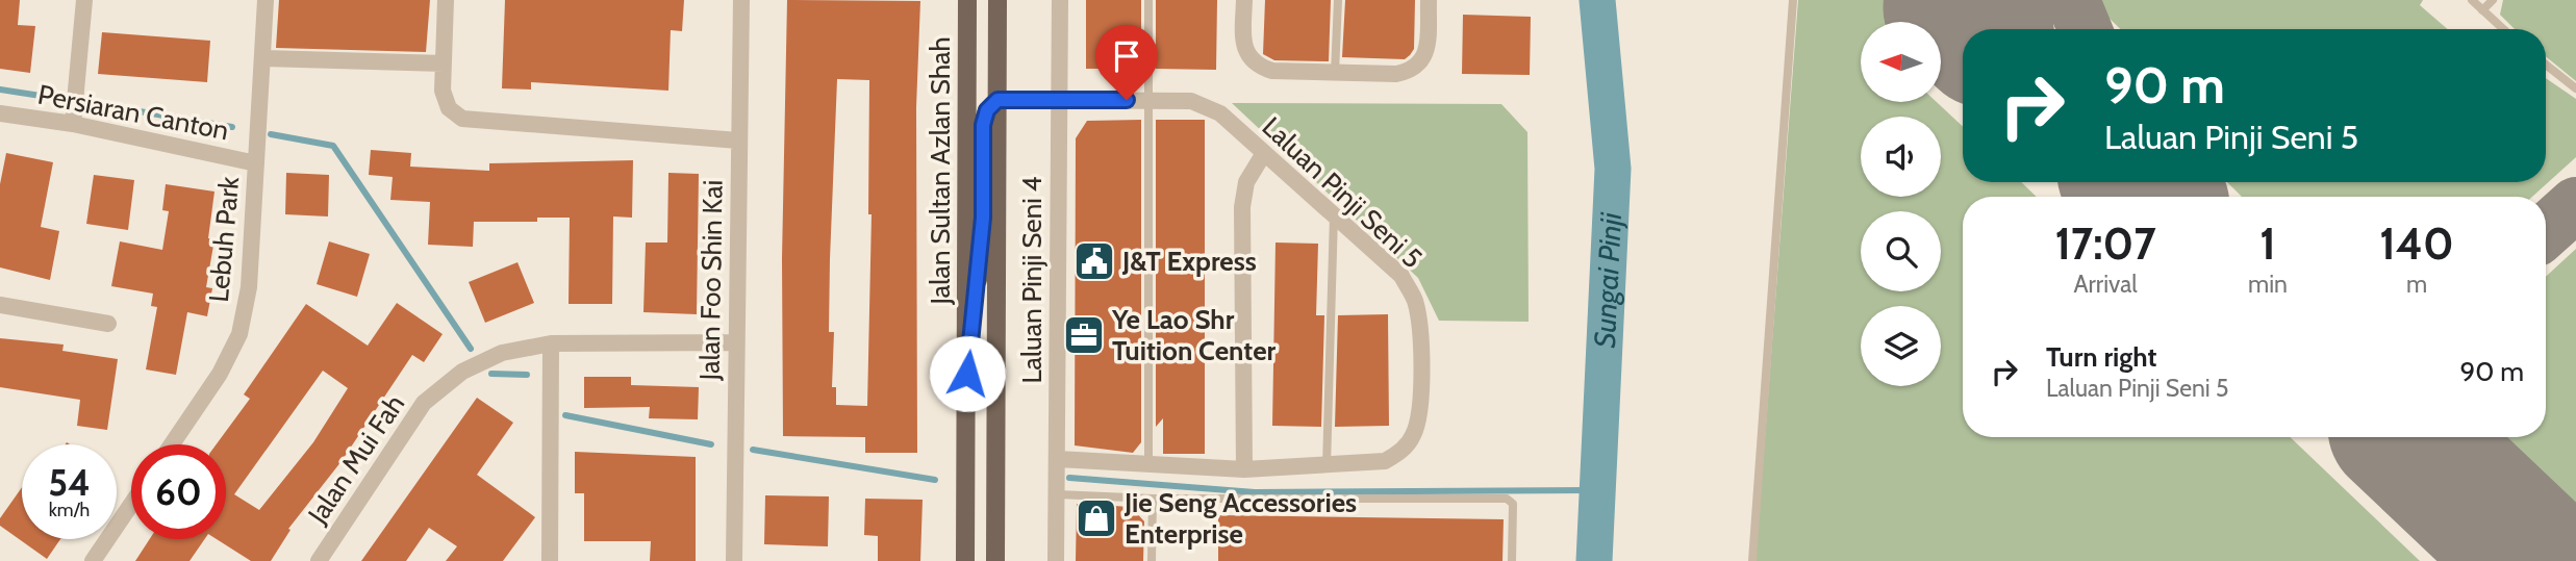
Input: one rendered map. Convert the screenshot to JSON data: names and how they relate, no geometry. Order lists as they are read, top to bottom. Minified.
{"streets":{"main road":["Jalan Sultan Azlan Shah"],"street":["Persiaran Canton","Laluan Pinji Seni 5","Lebuh Park","Jalan Foo Shin Kai","Laluan Pinji Seni 4","Jalan Mui Fah"]},"crossings":[["Persiaran Canton","Lebuh Park"],["Jalan Sultan Azlan Shah","Laluan Pinji Seni 5"],["Laluan Pinji Seni 5","Laluan Pinji Seni 4"],["Jalan Foo Shin Kai","Jalan Mui Fah"]],"water":["Sungai Pinji"],"places":{"public building":["J&T Express"],"office":["Ye Lao Shr Tuition Center"],"shop":["Jie Seng Accessories Enterprise"]},"north":"left","page":{"turn":["90 m","Laluan Pinji Seni 5"],"eta":["17:07","Arrival","1","min","140","m"],"list":[{"name":"Turn right","note":"Laluan Pinji Seni 5","value":"90 m"}],"speed":"54 km/h","limit":"60"}}
